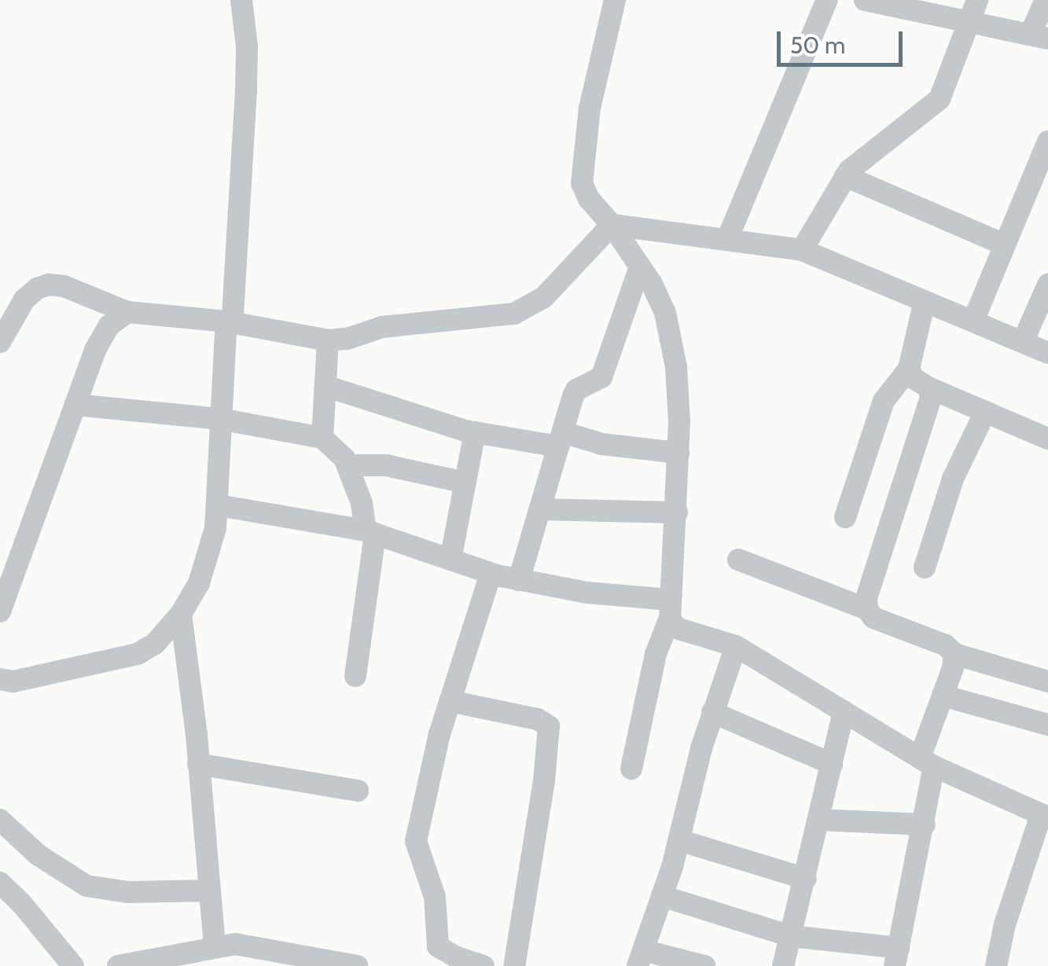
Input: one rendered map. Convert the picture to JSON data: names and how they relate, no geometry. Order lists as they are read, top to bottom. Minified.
{"scale_bar":"50 m"}
